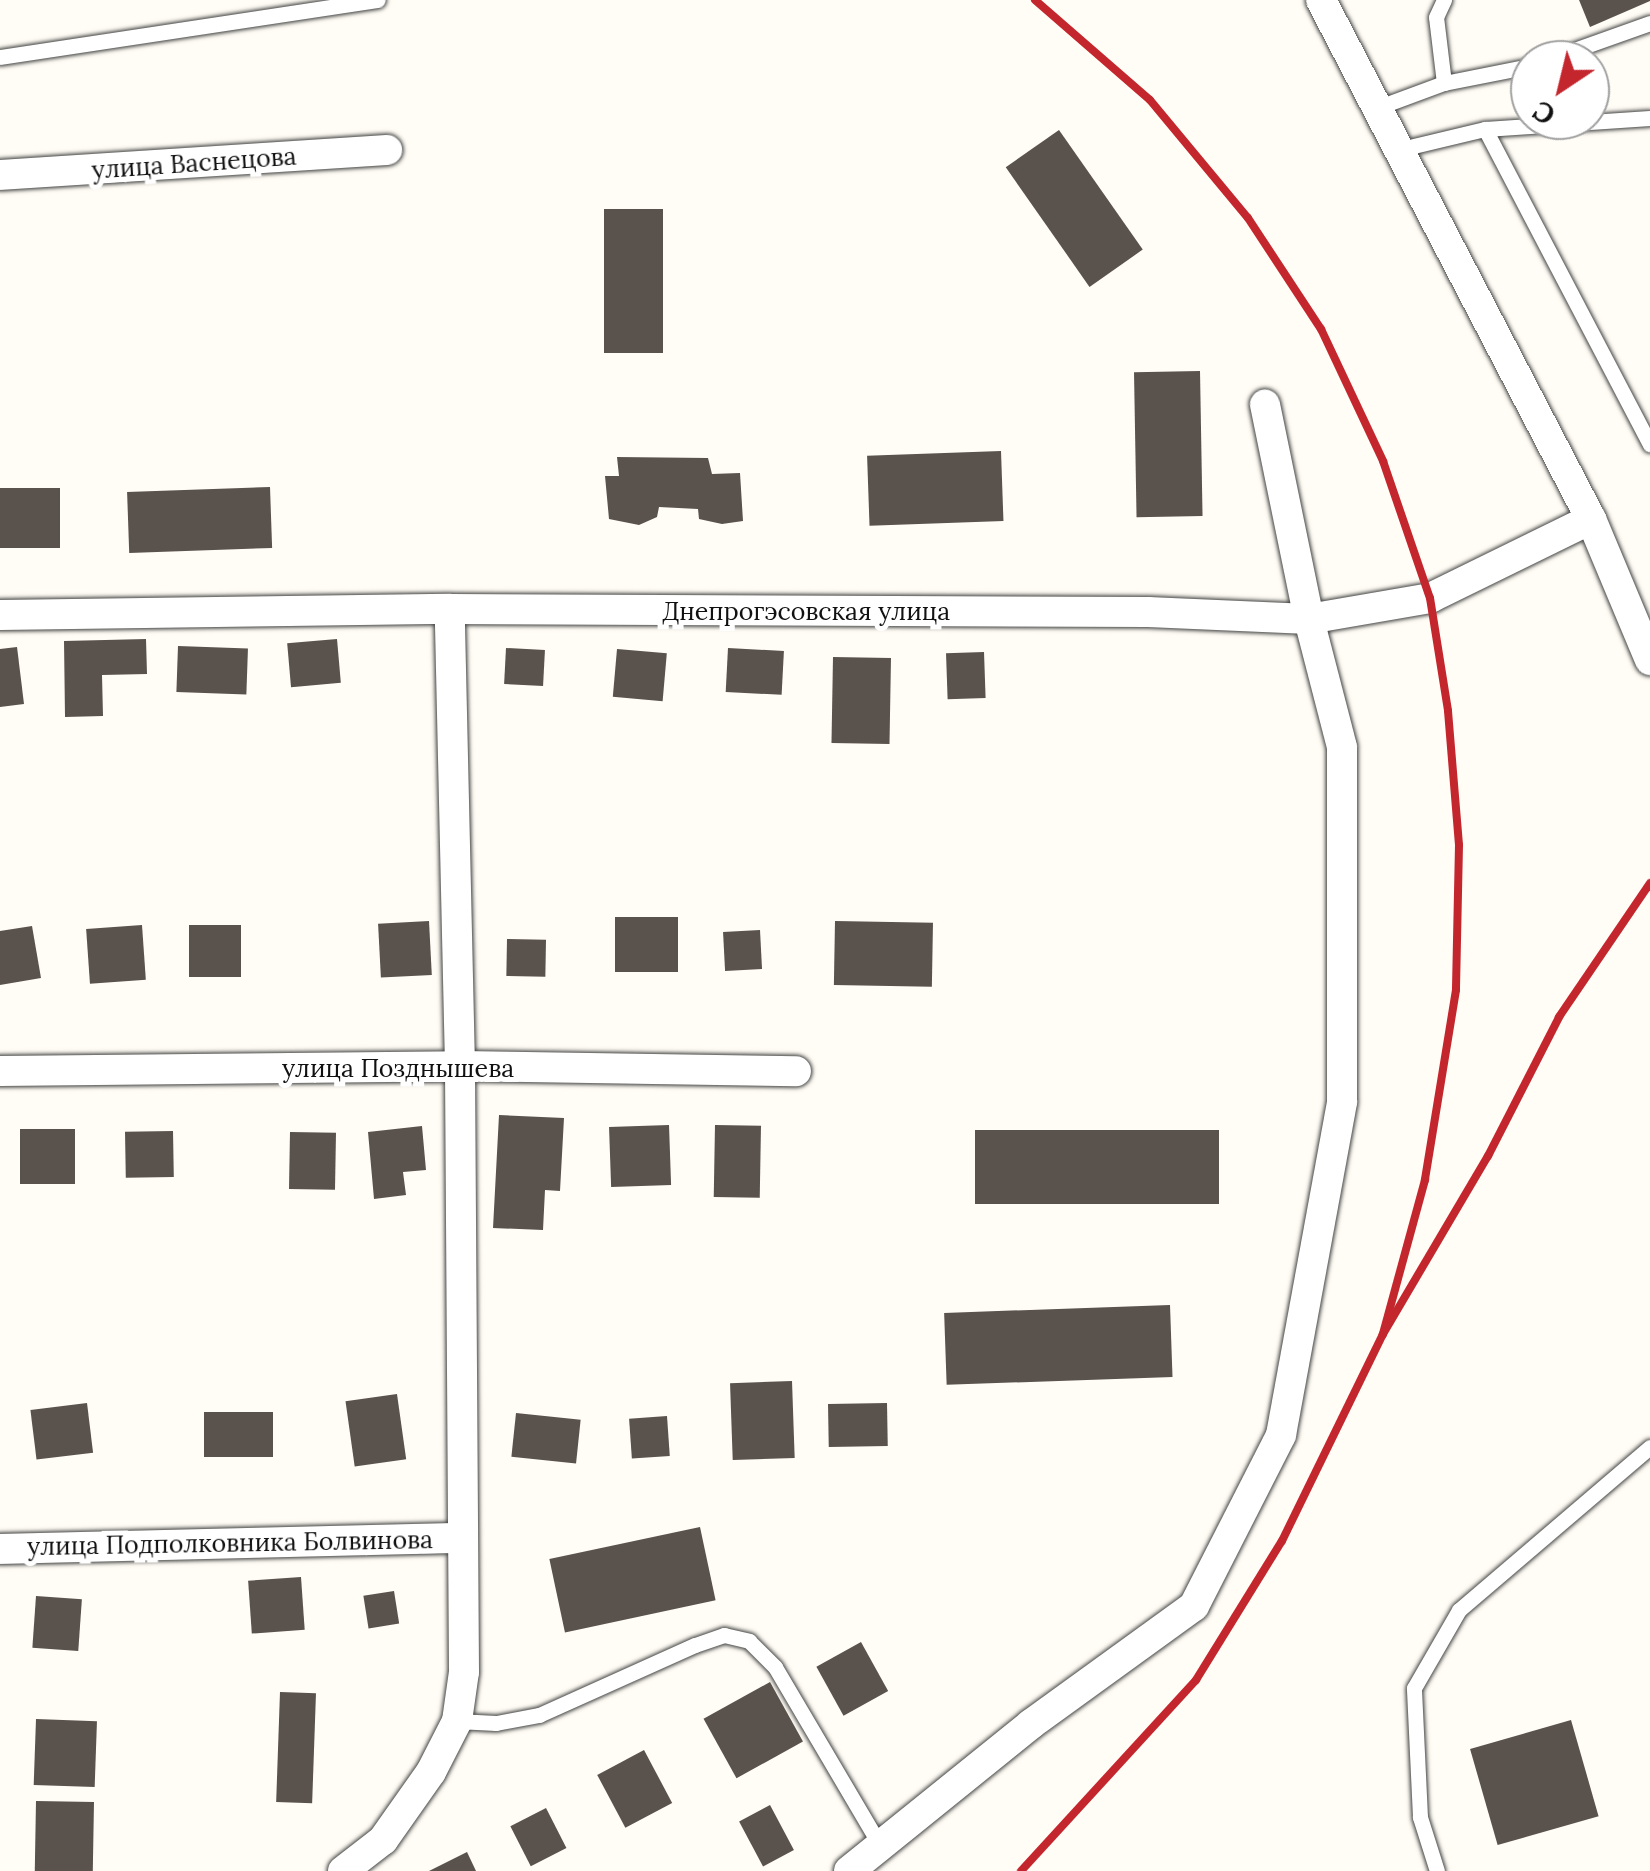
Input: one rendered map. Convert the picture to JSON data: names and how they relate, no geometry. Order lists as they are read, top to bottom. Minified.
{"streets":{"street":["улица Васнецова","Днепрогэсовская улица","улица Позднышева","улица Подполковника Болвинова"]},"north":"bottom left"}
